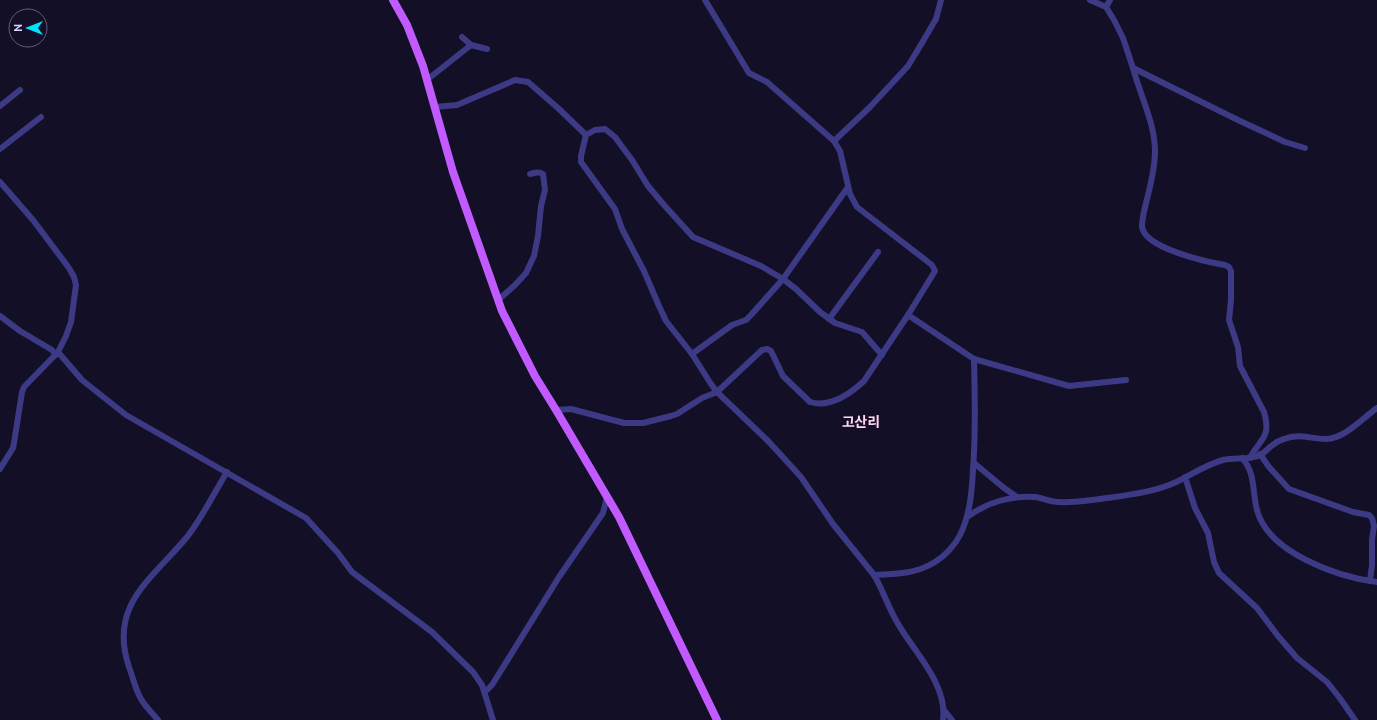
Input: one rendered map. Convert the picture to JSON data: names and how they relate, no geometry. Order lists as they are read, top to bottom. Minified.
{"districts":["고산리"],"north":"left"}
